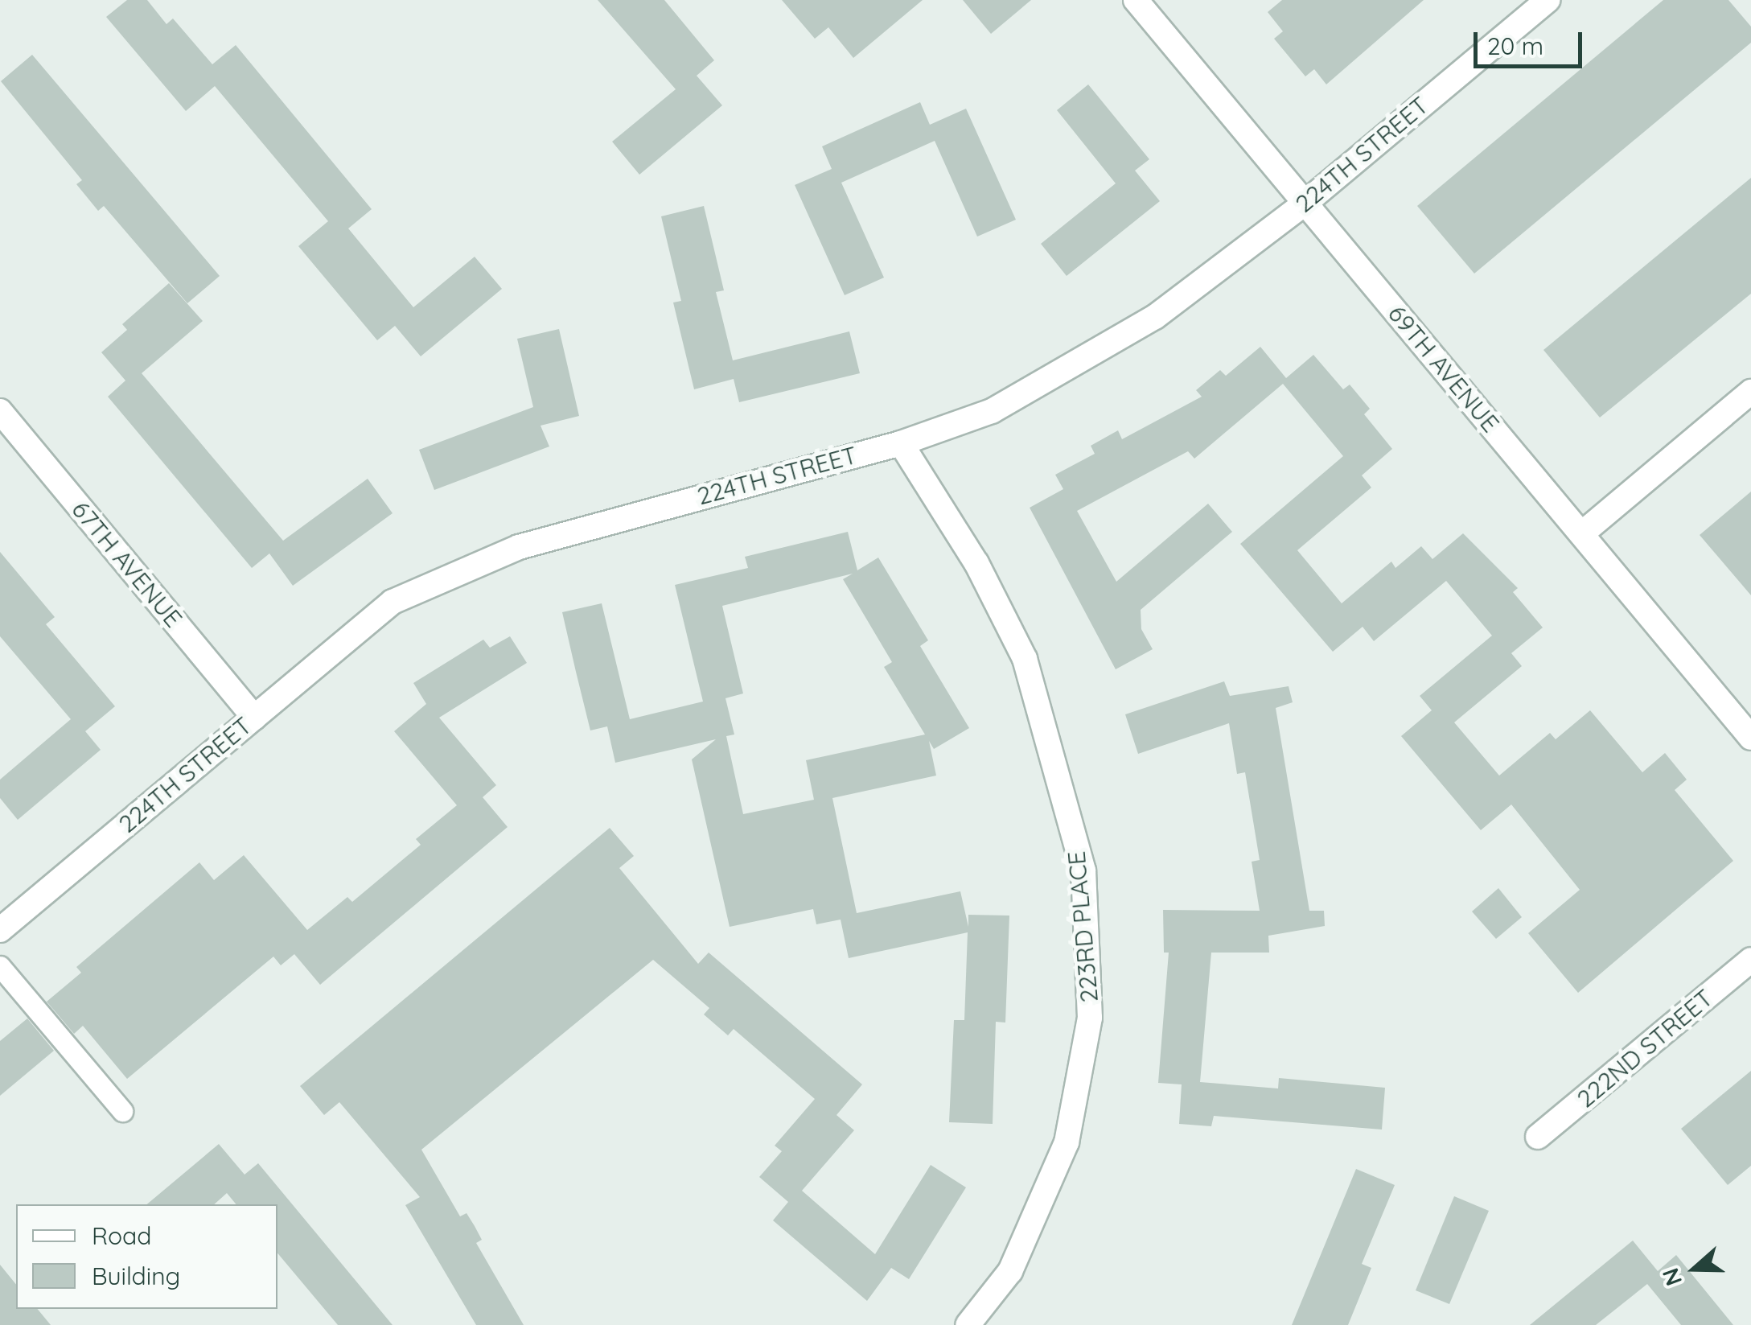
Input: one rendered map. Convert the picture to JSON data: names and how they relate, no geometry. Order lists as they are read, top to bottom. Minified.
{"streets":{"street":["224TH STREET","69TH AVENUE","67TH AVENUE","223RD PLACE","222ND STREET"]},"crossings":[["224TH STREET","69TH AVENUE"],["224TH STREET","67TH AVENUE"],["224TH STREET","223RD PLACE"]],"legend":["Road","Building"],"scale_bar":"20 m","north":"left"}
